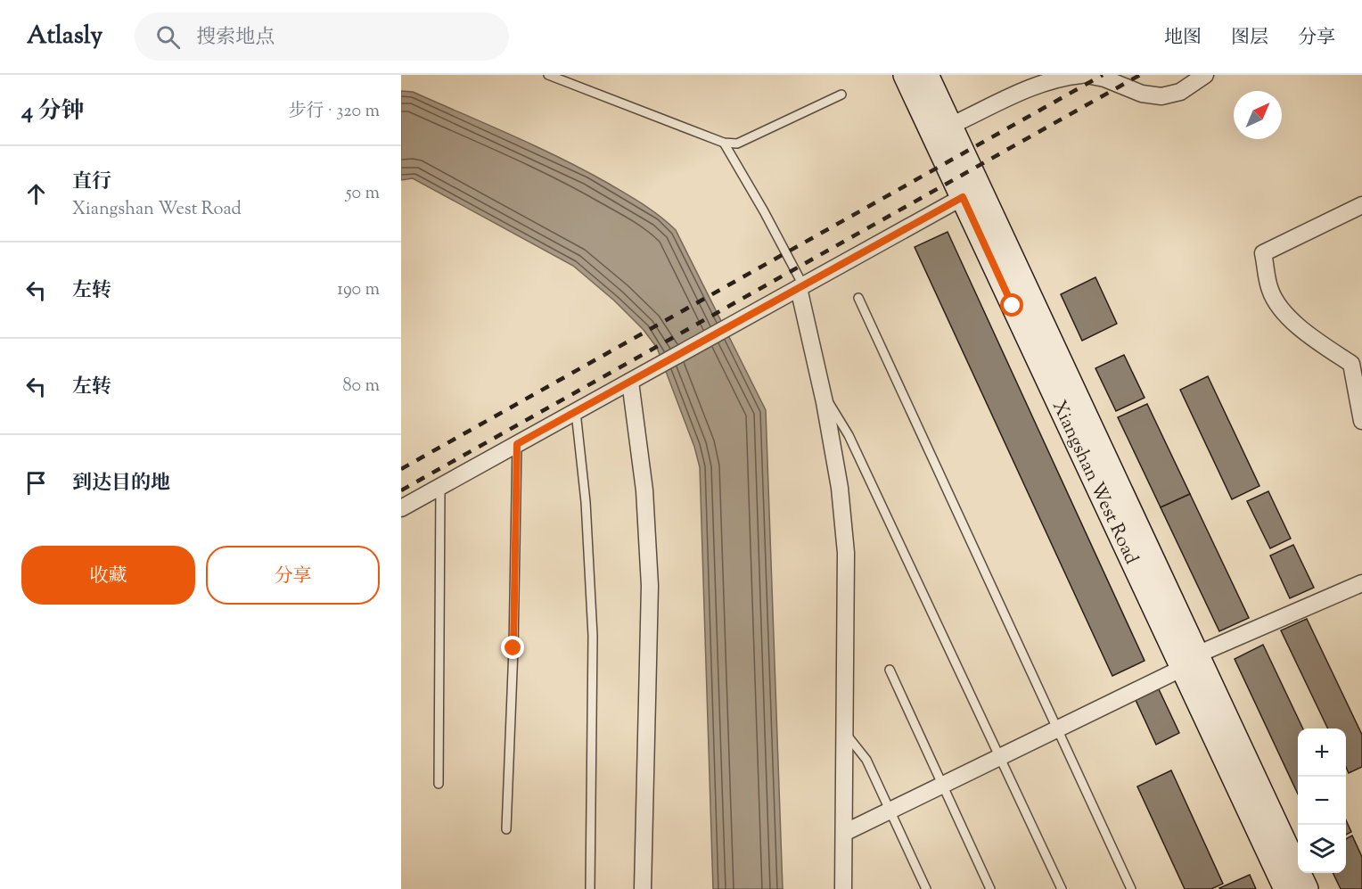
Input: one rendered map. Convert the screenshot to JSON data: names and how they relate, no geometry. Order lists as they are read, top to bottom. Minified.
{"streets":{"main road":["Xiangshan West Road"]},"north":"top right","page":{"header":"Atlasly","search":"搜索地点","nav":["地图","图层","分享"],"heading":["4 分钟","步行 · 320 m"],"list":[["直行","Xiangshan West Road","50 m"],["左转","190 m"],["左转","80 m"],"到达目的地"],"buttons":["收藏","分享"],"map_buttons":["+","−"]}}
